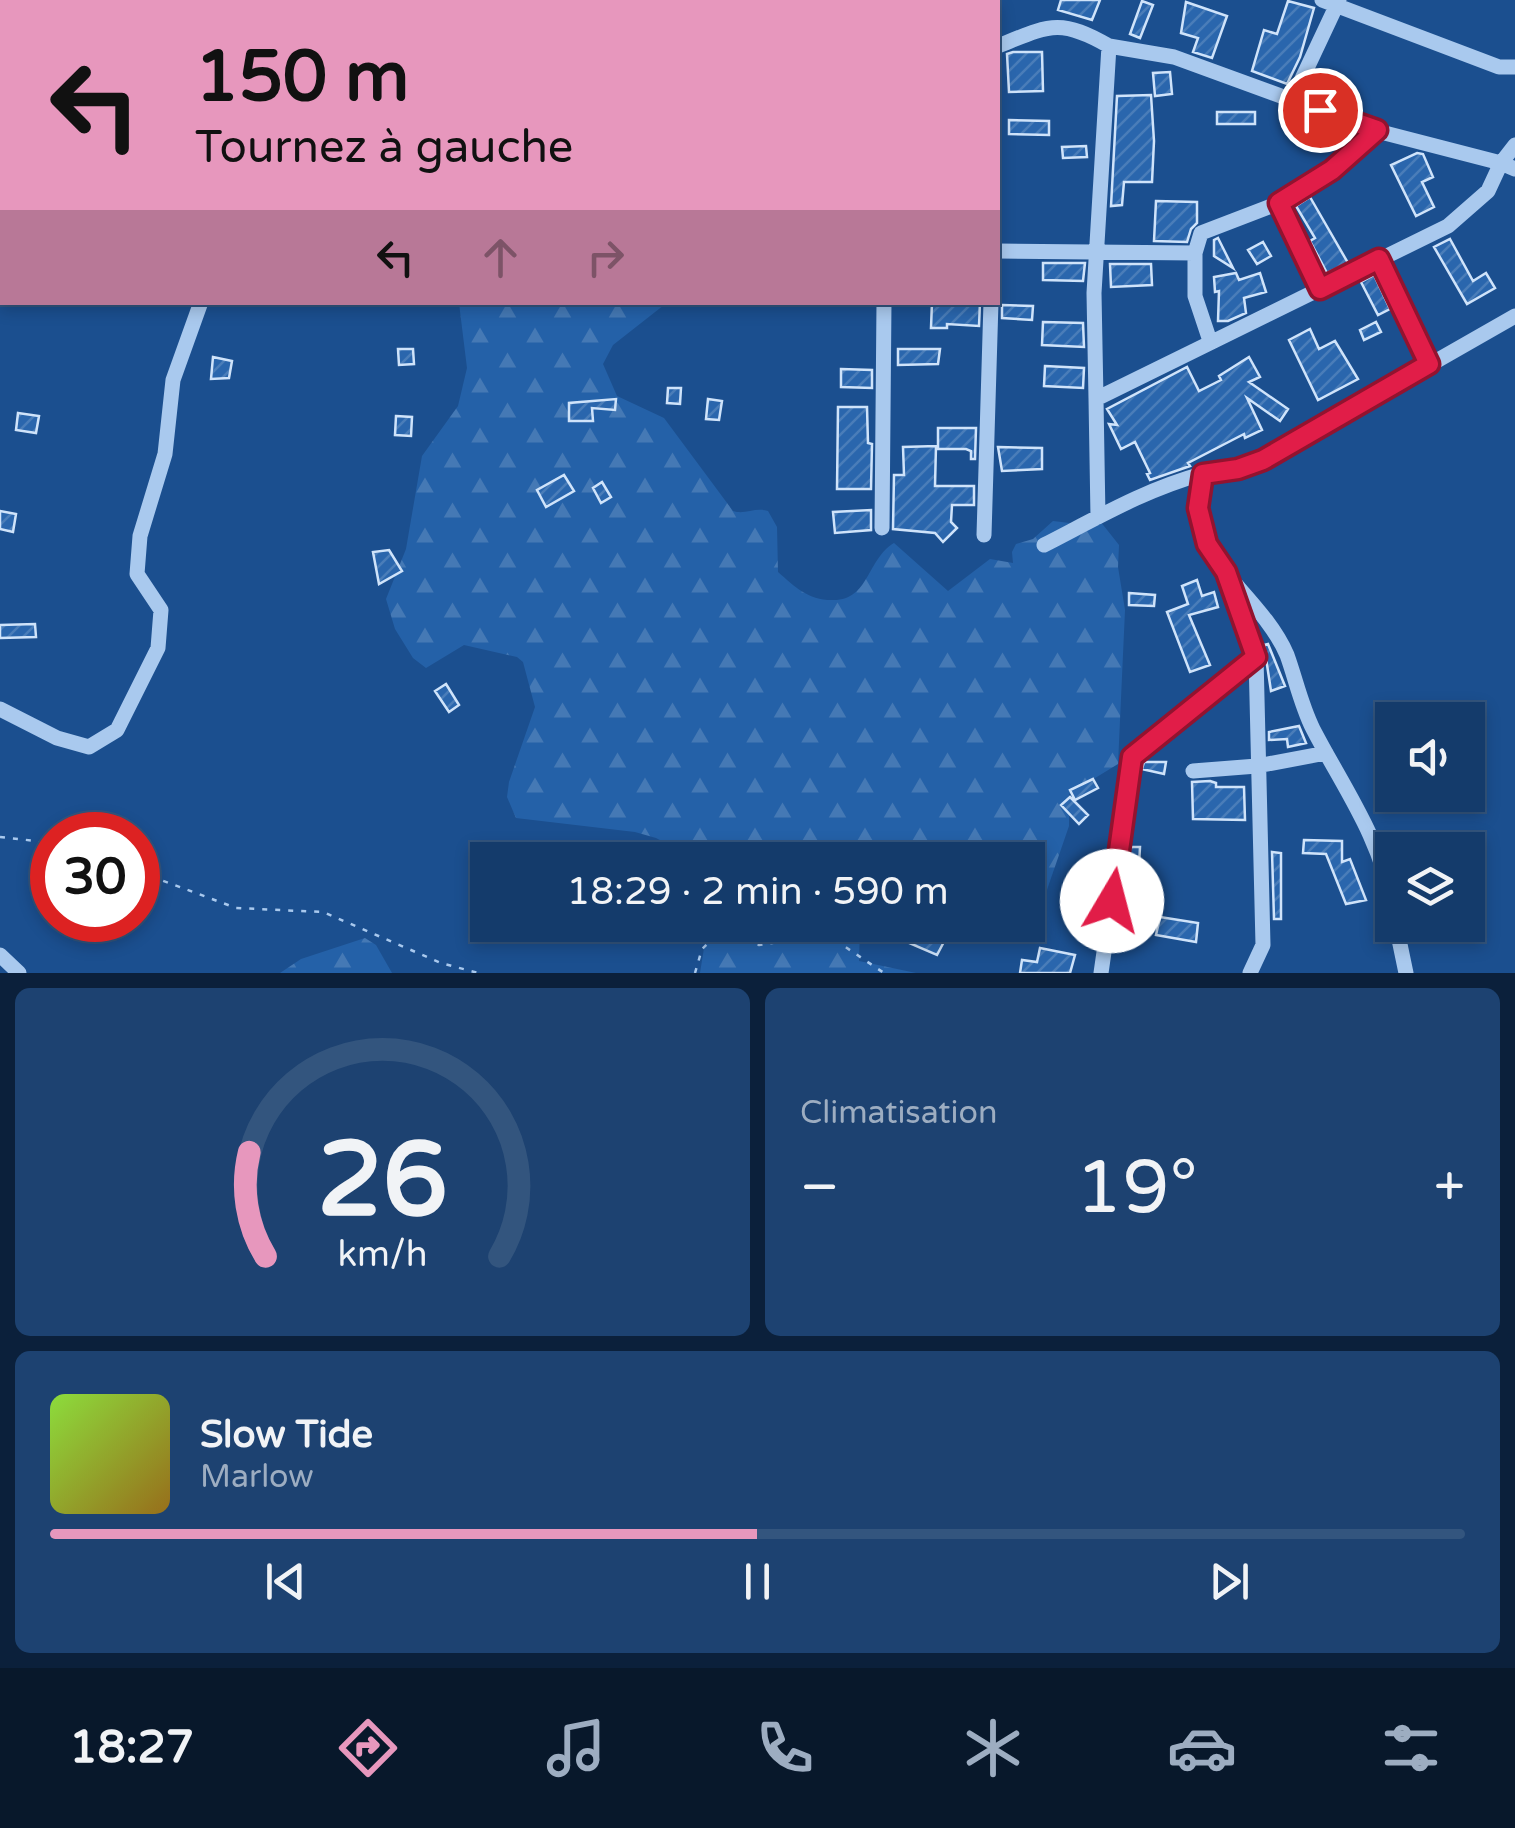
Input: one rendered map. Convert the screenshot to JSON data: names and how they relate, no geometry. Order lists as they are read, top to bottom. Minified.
{"page":{"turn":["150 m","Tournez à gauche"],"limit":"30","trip":"18:29 · 2 min · 590 m","tile":"Climatisation","heat":["−","19°","+"],"song":["Slow Tide","Marlow"],"tabs":"18:27","gauge":["26","km/h"]}}
